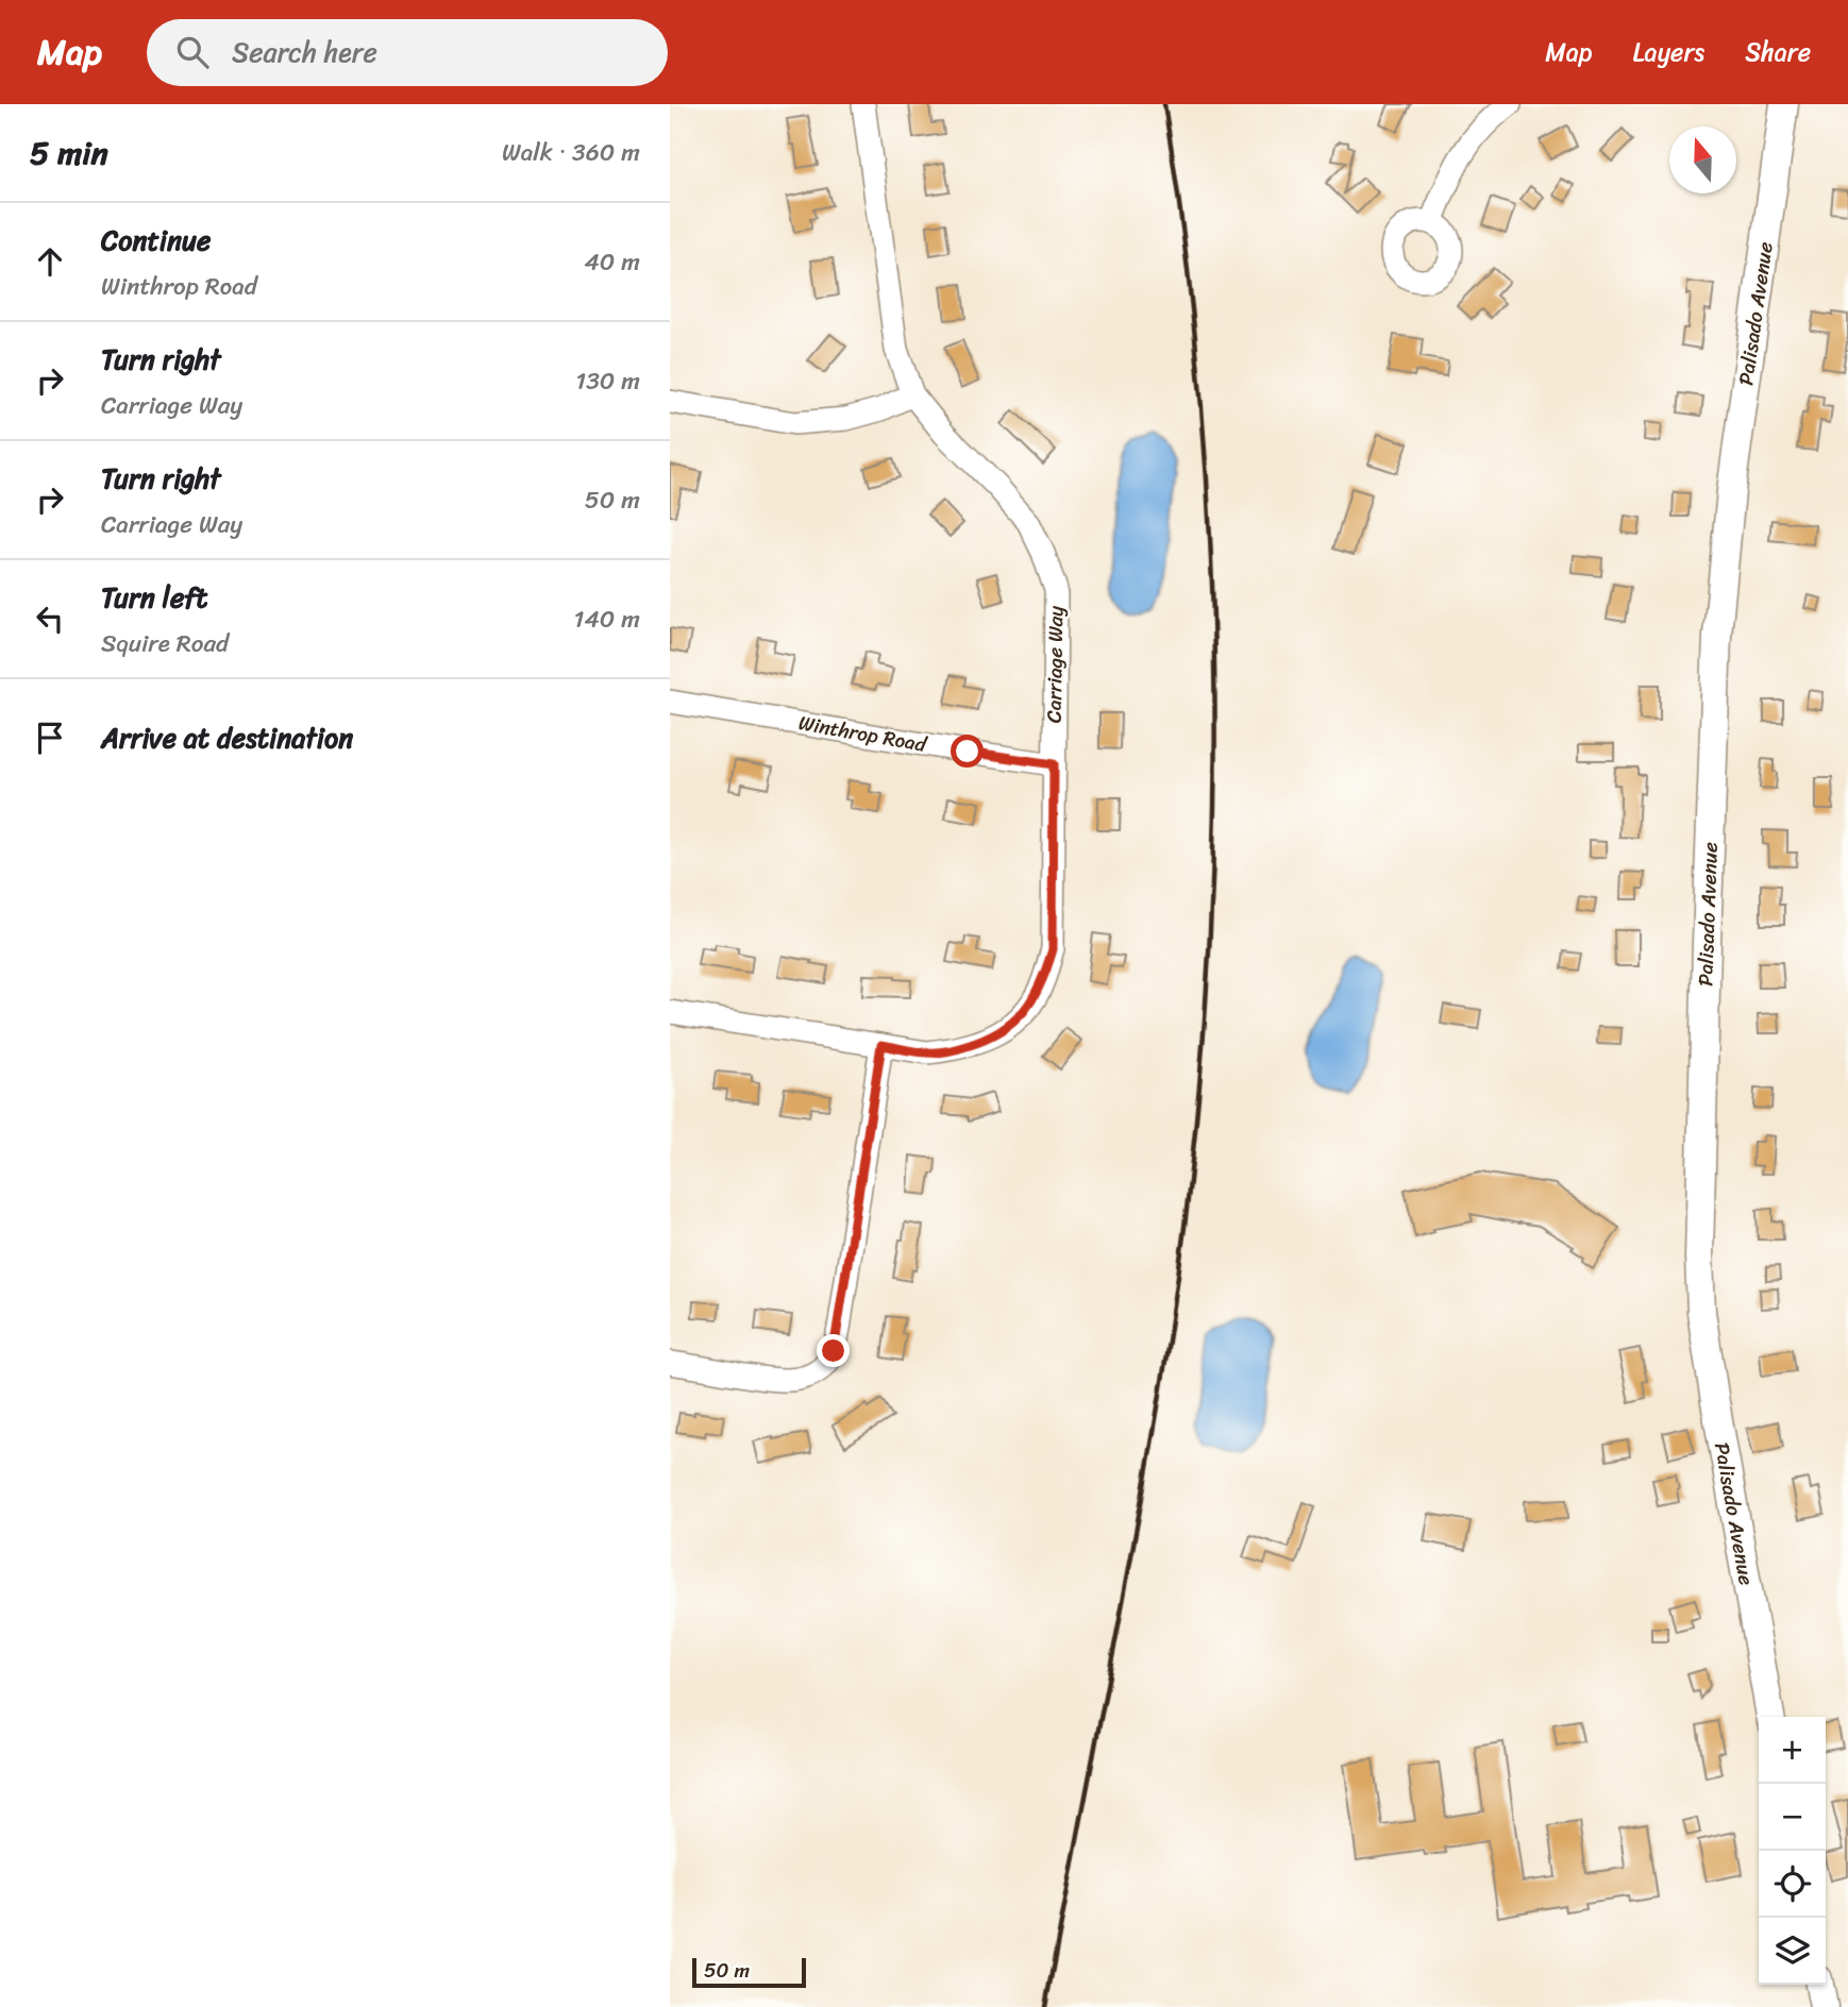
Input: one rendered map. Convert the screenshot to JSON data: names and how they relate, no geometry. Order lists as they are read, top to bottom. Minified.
{"streets":{"main road":["Palisado Avenue"],"street":["Carriage Way","Winthrop Road"]},"crossings":[["Carriage Way","Winthrop Road"]],"scale_bar":"50 m","north":"top","page":{"header":"Map","search":"Search here","nav":["Map","Layers","Share"],"heading":["5 min","Walk · 360 m"],"list":[["Continue","Winthrop Road","40 m"],["Turn right","Carriage Way","130 m"],["Turn right","Carriage Way","50 m"],["Turn left","Squire Road","140 m"],"Arrive at destination"],"map_buttons":["+","−"],"scale":"50 m"}}
